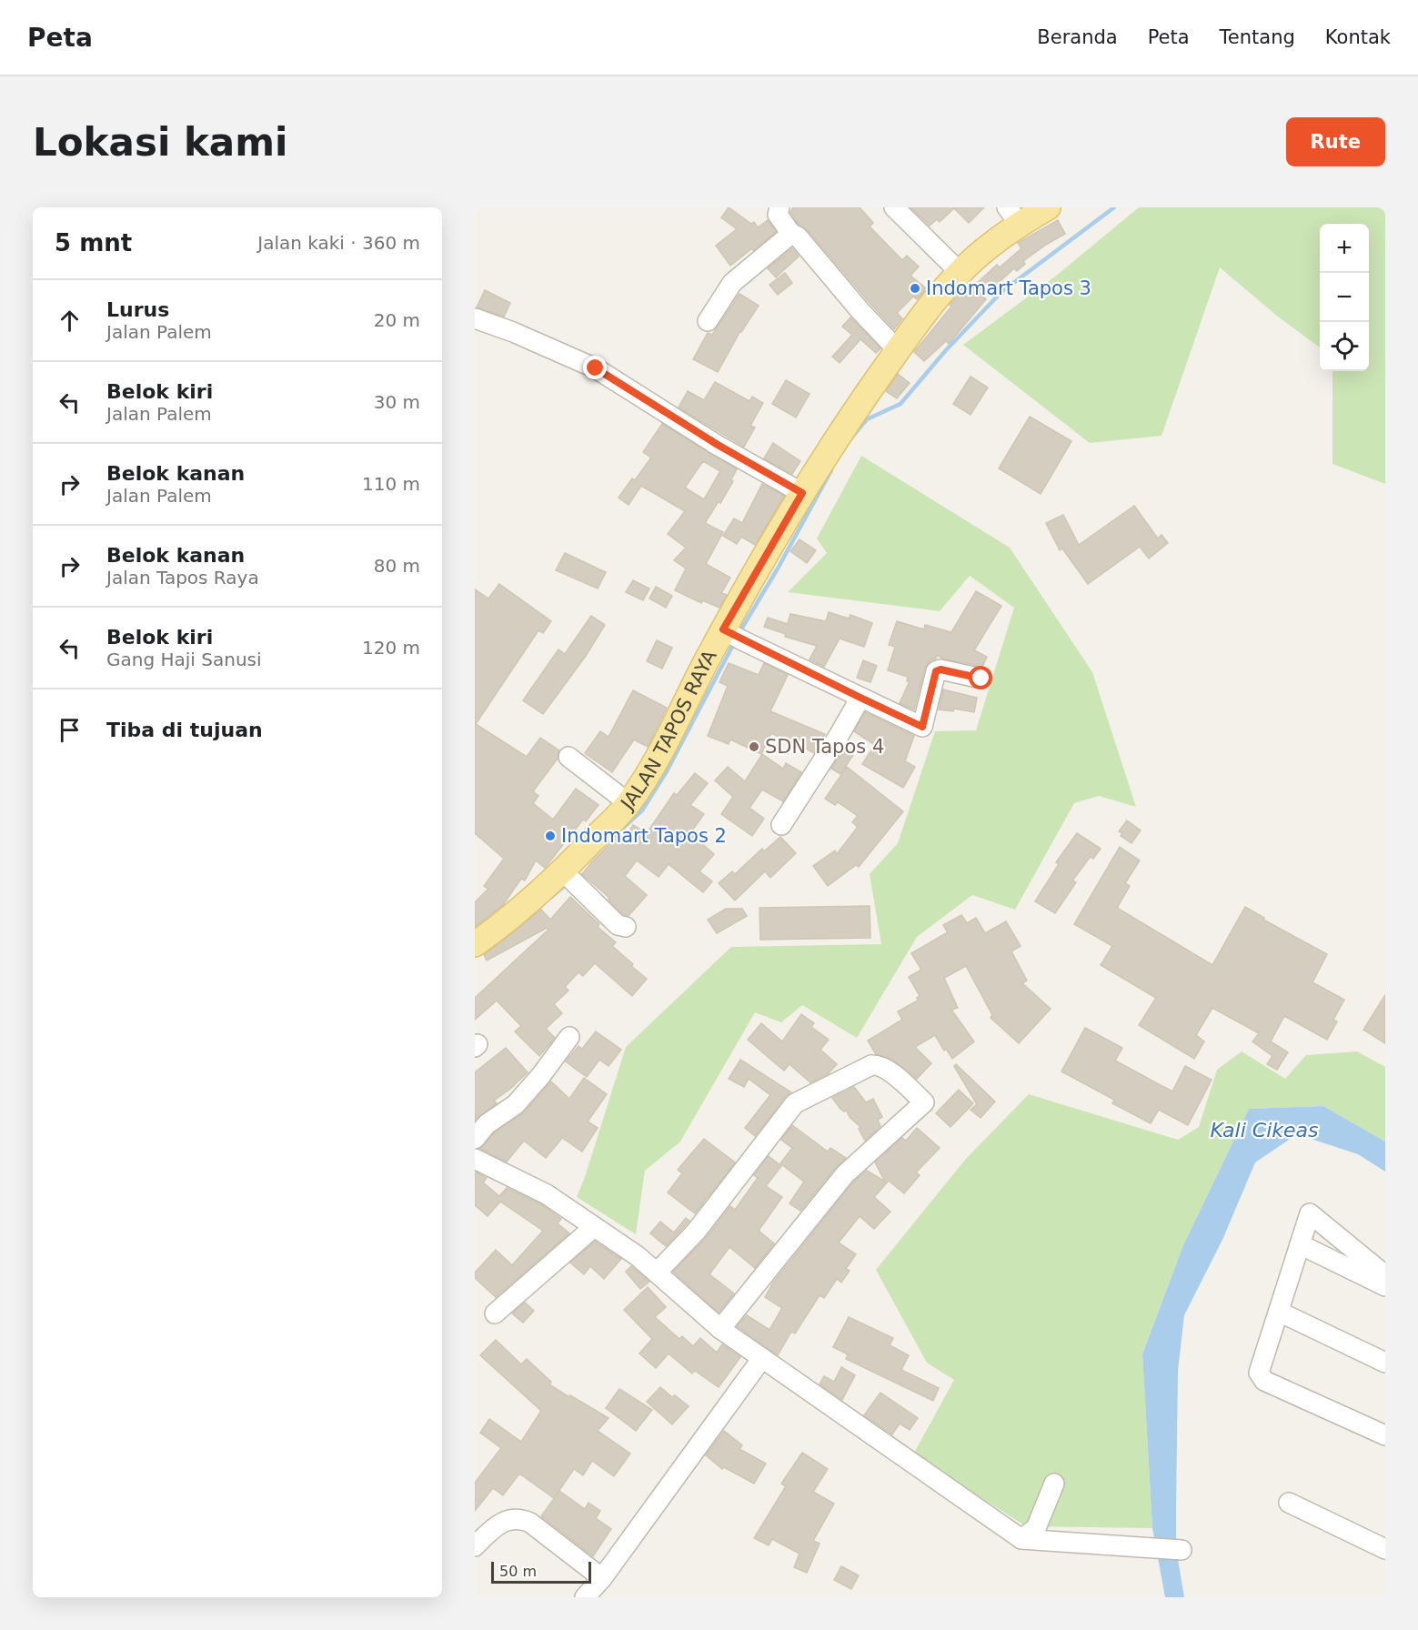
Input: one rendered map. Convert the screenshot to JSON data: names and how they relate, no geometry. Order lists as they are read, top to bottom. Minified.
{"streets":{"main road":["JALAN TAPOS RAYA"]},"water":["Kali Cikeas"],"places":["Indomart Tapos 3","SDN Tapos 4","Indomart Tapos 2"],"scale_bar":"50 m","page":{"header":"Peta","nav":["Beranda","Peta","Tentang","Kontak"],"buttons":"Rute","title":"Lokasi kami","heading":["5 mnt","Jalan kaki · 360 m"],"map_buttons":["+","−"],"list":[["Lurus","Jalan Palem","20 m"],["Belok kiri","Jalan Palem","30 m"],["Belok kanan","Jalan Palem","110 m"],["Belok kanan","Jalan Tapos Raya","80 m"],["Belok kiri","Gang Haji Sanusi","120 m"],"Tiba di tujuan"],"scale":"50 m"}}
